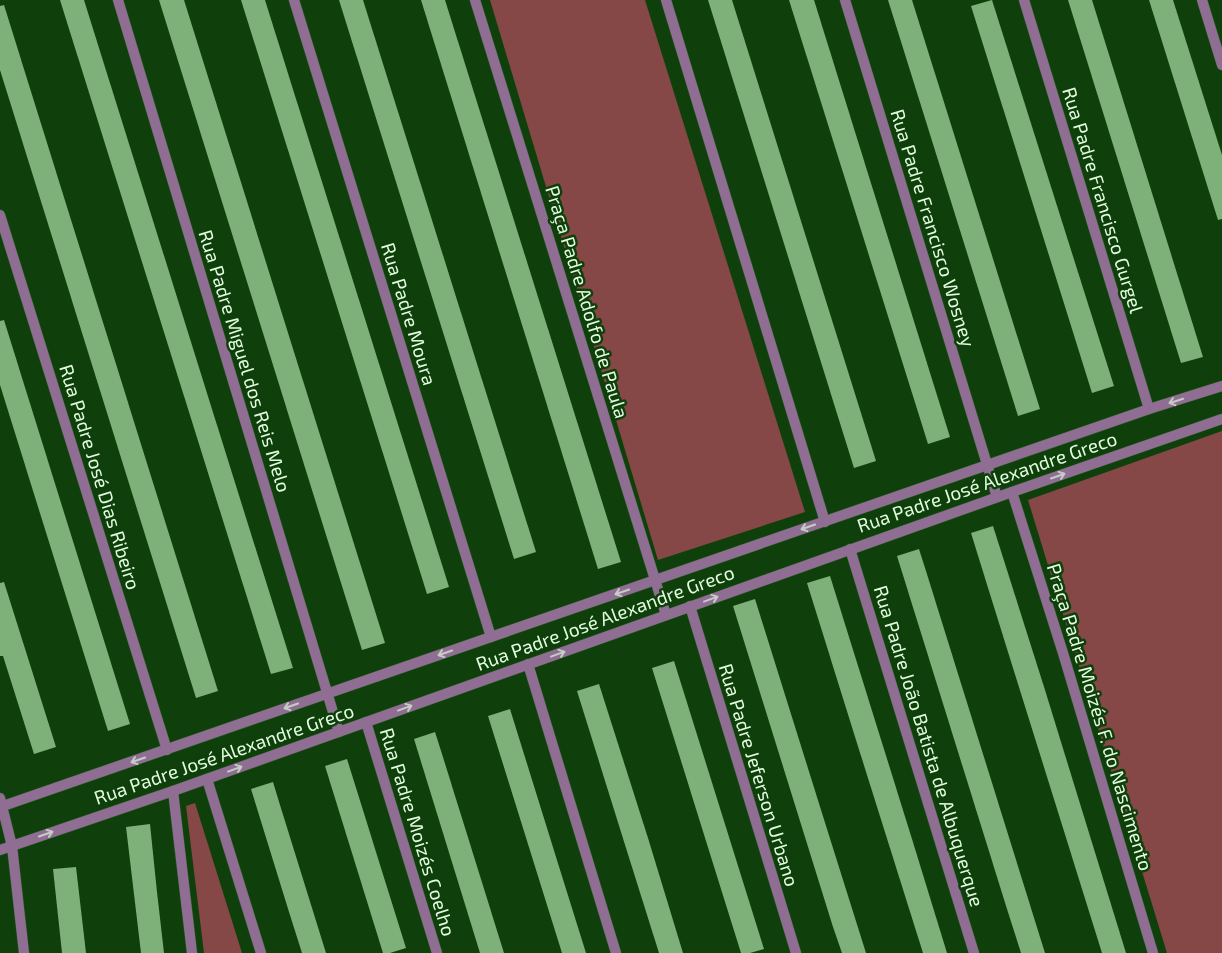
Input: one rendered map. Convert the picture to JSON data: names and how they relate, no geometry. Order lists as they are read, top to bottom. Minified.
{"streets":{"street":["Rua Padre Francisco Gurgel","Rua Padre Francisco Wosney","Praça Padre Adolfo de Paula","Rua Padre Moura","Rua Padre Miguel dos Reis Melo","Rua Padre José Dias Ribeiro","Rua Padre José Alexandre Greco","Praça Padre Moizés F. do Nascimento","Rua Padre João Batista de Albuquerque","Rua Padre Jeferson Urbano","Rua Padre Moizés Coelho"]},"crossings":[["Rua Padre Francisco Gurgel","Rua Padre José Alexandre Greco"],["Rua Padre Francisco Wosney","Rua Padre José Alexandre Greco"],["Praça Padre Adolfo de Paula","Rua Padre José Alexandre Greco"],["Rua Padre Moura","Rua Padre José Alexandre Greco"],["Rua Padre Miguel dos Reis Melo","Rua Padre José Alexandre Greco"],["Rua Padre José Dias Ribeiro","Rua Padre José Alexandre Greco"],["Rua Padre José Alexandre Greco","Praça Padre Moizés F. do Nascimento"],["Rua Padre José Alexandre Greco","Rua Padre João Batista de Albuquerque"],["Rua Padre José Alexandre Greco","Rua Padre Jeferson Urbano"],["Rua Padre José Alexandre Greco","Rua Padre Moizés Coelho"]]}
